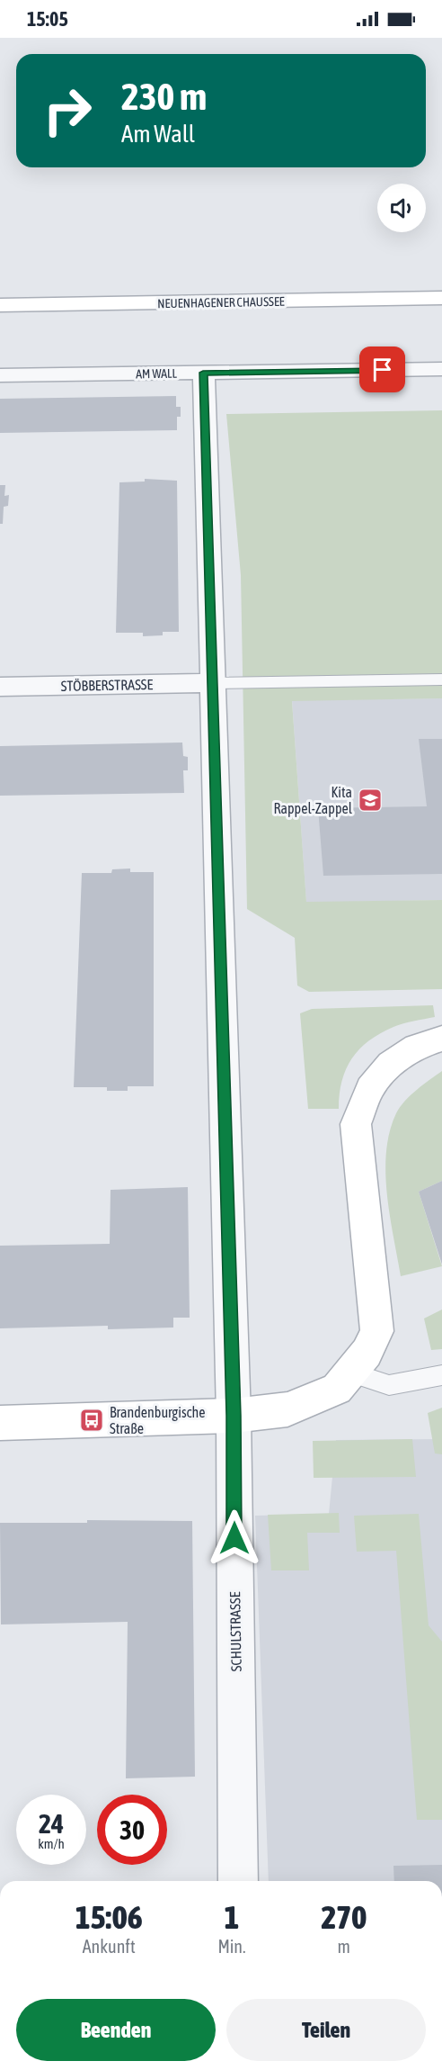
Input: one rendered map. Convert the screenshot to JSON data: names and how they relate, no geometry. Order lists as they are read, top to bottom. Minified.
{"streets":{"street":["NEUENHAGENER CHAUSSEE","AM WALL","STÖBBERSTRASSE","SCHULSTRASSE"]},"crossings":[["AM WALL","SCHULSTRASSE"],["STÖBBERSTRASSE","SCHULSTRASSE"]],"places":{"school or university":["Kita Rappel-Zappel"],"bus stop":["Brandenburgische Straße"]},"page":{"status":"15:05","turn":["230 m","Am Wall"],"speed":"24 km/h","limit":"30","eta":["15:06","Ankunft","1","Min.","270","m"],"buttons":["Beenden","Teilen"]}}
